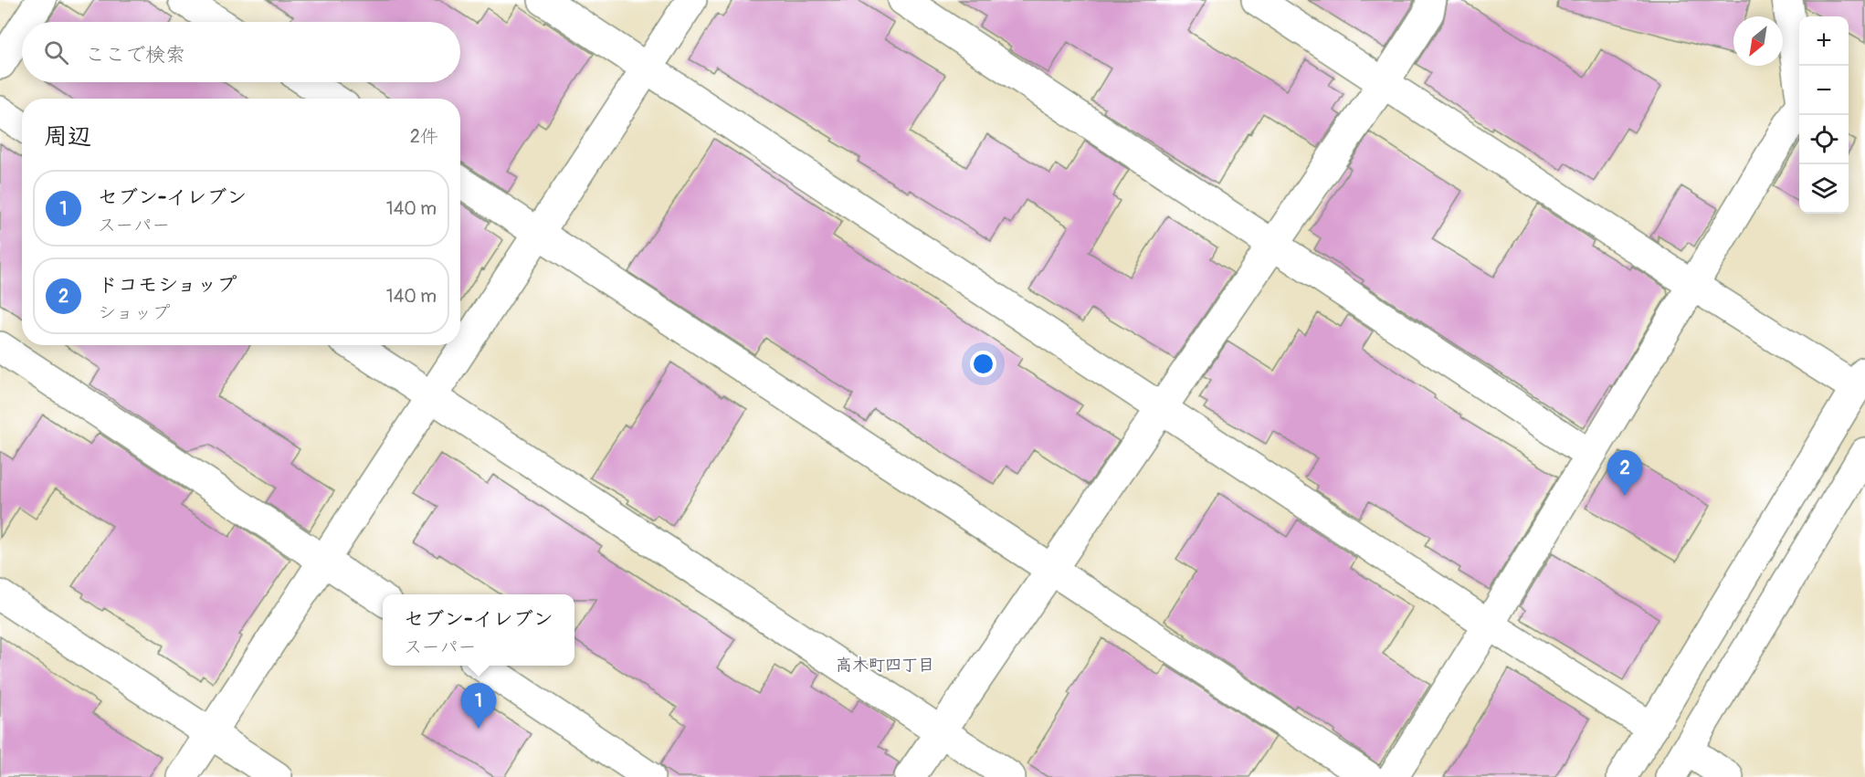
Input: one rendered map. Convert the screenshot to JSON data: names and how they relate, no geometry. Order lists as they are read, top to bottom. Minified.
{"districts":["高木町四丁目"],"north":"bottom left","page":{"map_buttons":["+","−"],"search":"ここで検索","heading":["周辺","2件"],"list":[{"mark":"1","name":"セブン-イレブン","note":"スーパー","value":"140 m"},{"mark":"2","name":"ドコモショップ","note":"ショップ","value":"140 m"}],"pins":["2","1"],"popup":["セブン-イレブン","スーパー"]}}
